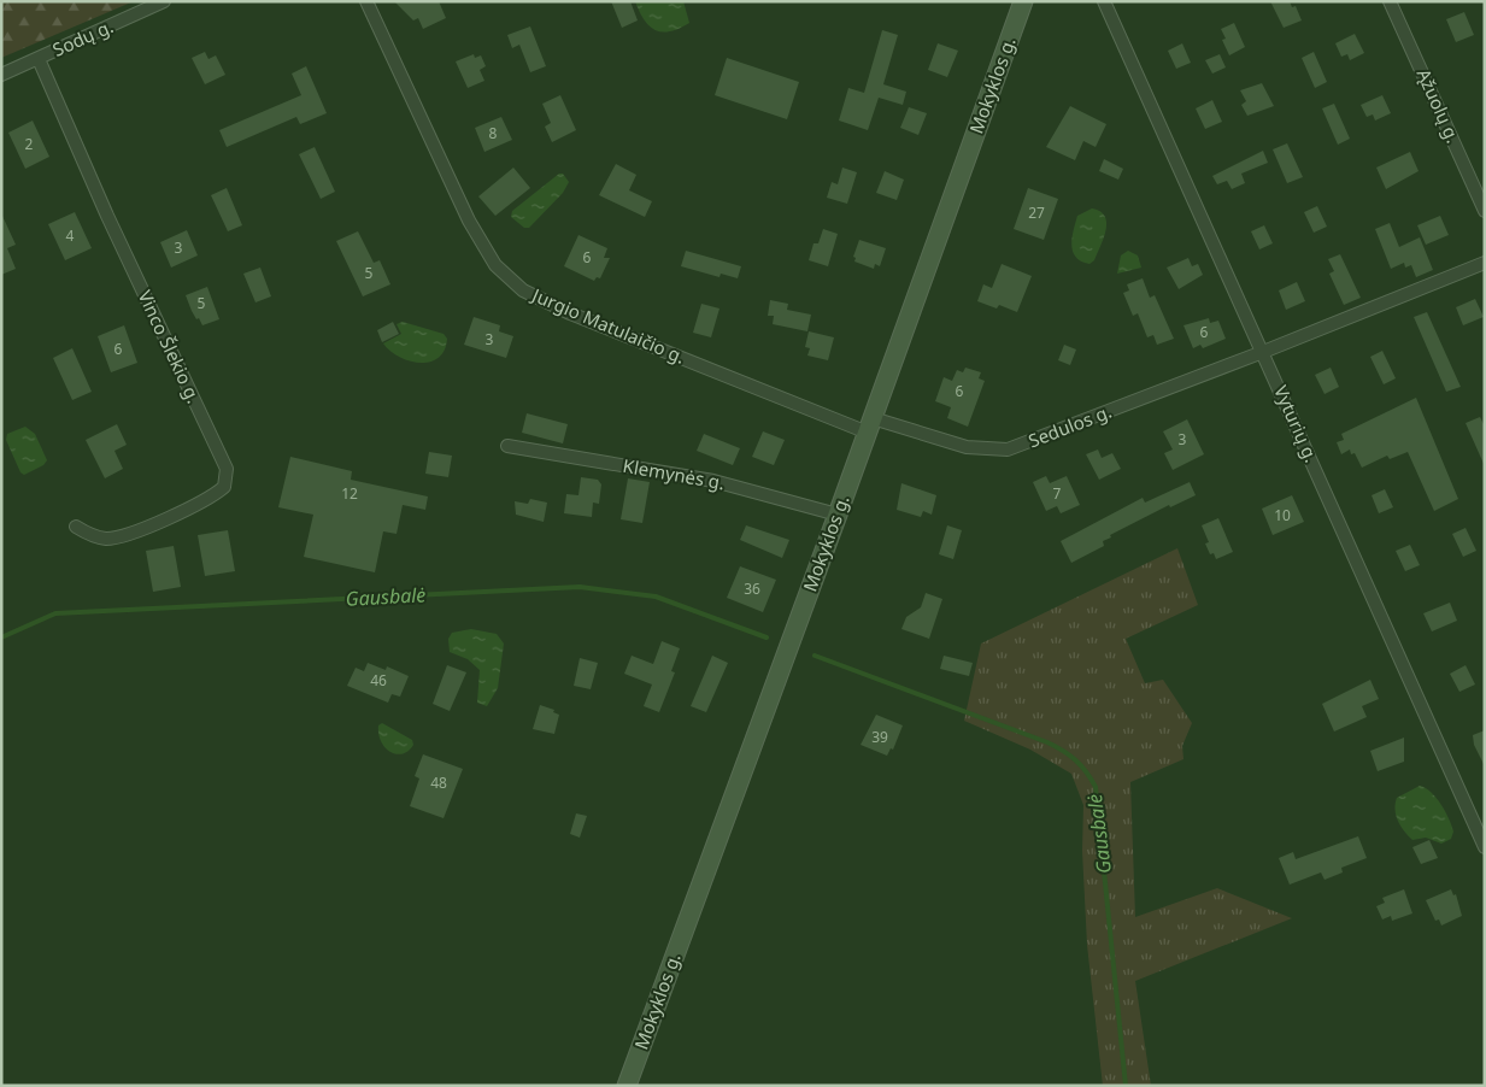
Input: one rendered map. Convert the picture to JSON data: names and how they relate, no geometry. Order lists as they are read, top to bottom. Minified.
{"streets":{"main road":["Mokyklos g."],"street":["Sodų g.","Ąžuolų g.","Jurgio Matulaičio g.","Vinco Šlekio g.","Vyturių g.","Sedulos g.","Klemynės g."]},"crossings":[["Sodų g.","Vinco Šlekio g."],["Mokyklos g.","Jurgio Matulaičio g."],["Mokyklos g.","Sedulos g."],["Mokyklos g.","Klemynės g."],["Jurgio Matulaičio g.","Sedulos g."],["Vyturių g.","Sedulos g."]],"water":["Gausbalė"],"house_numbers":["8","2","27","4","3","6","5","5","6","3","6","6","3","12","7","10","36","46","39","48"]}
